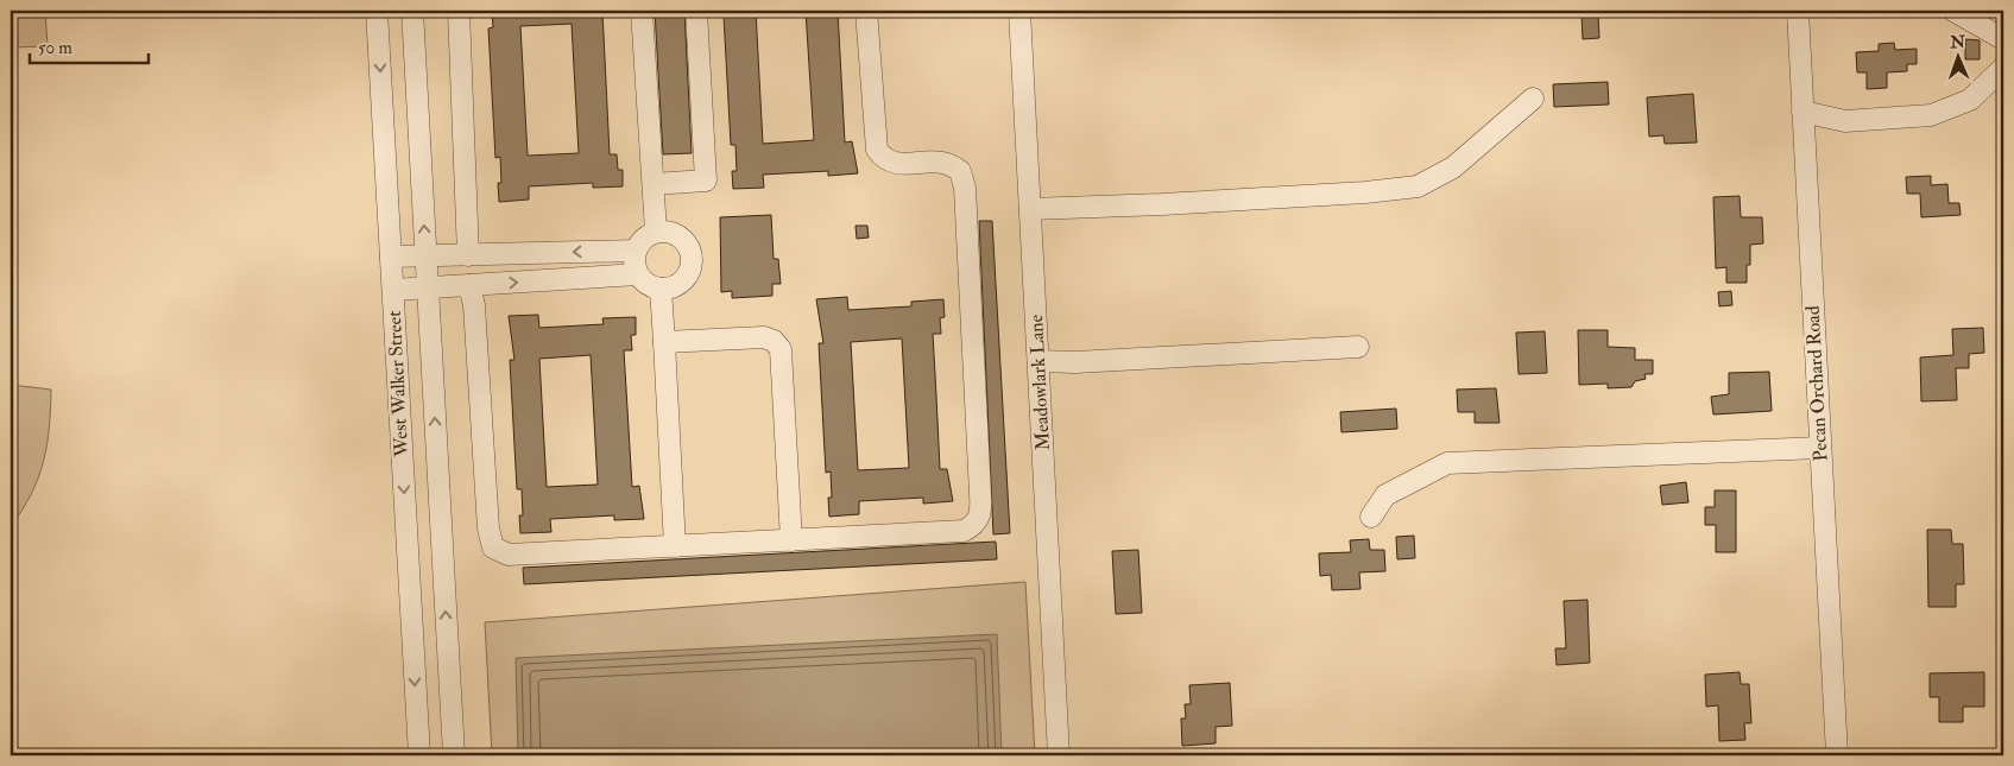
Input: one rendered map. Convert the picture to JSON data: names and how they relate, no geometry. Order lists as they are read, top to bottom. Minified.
{"streets":{"street":["Meadowlark Lane","West Walker Street","Pecan Orchard Road"]},"scale_bar":"50 m","north":"top"}
